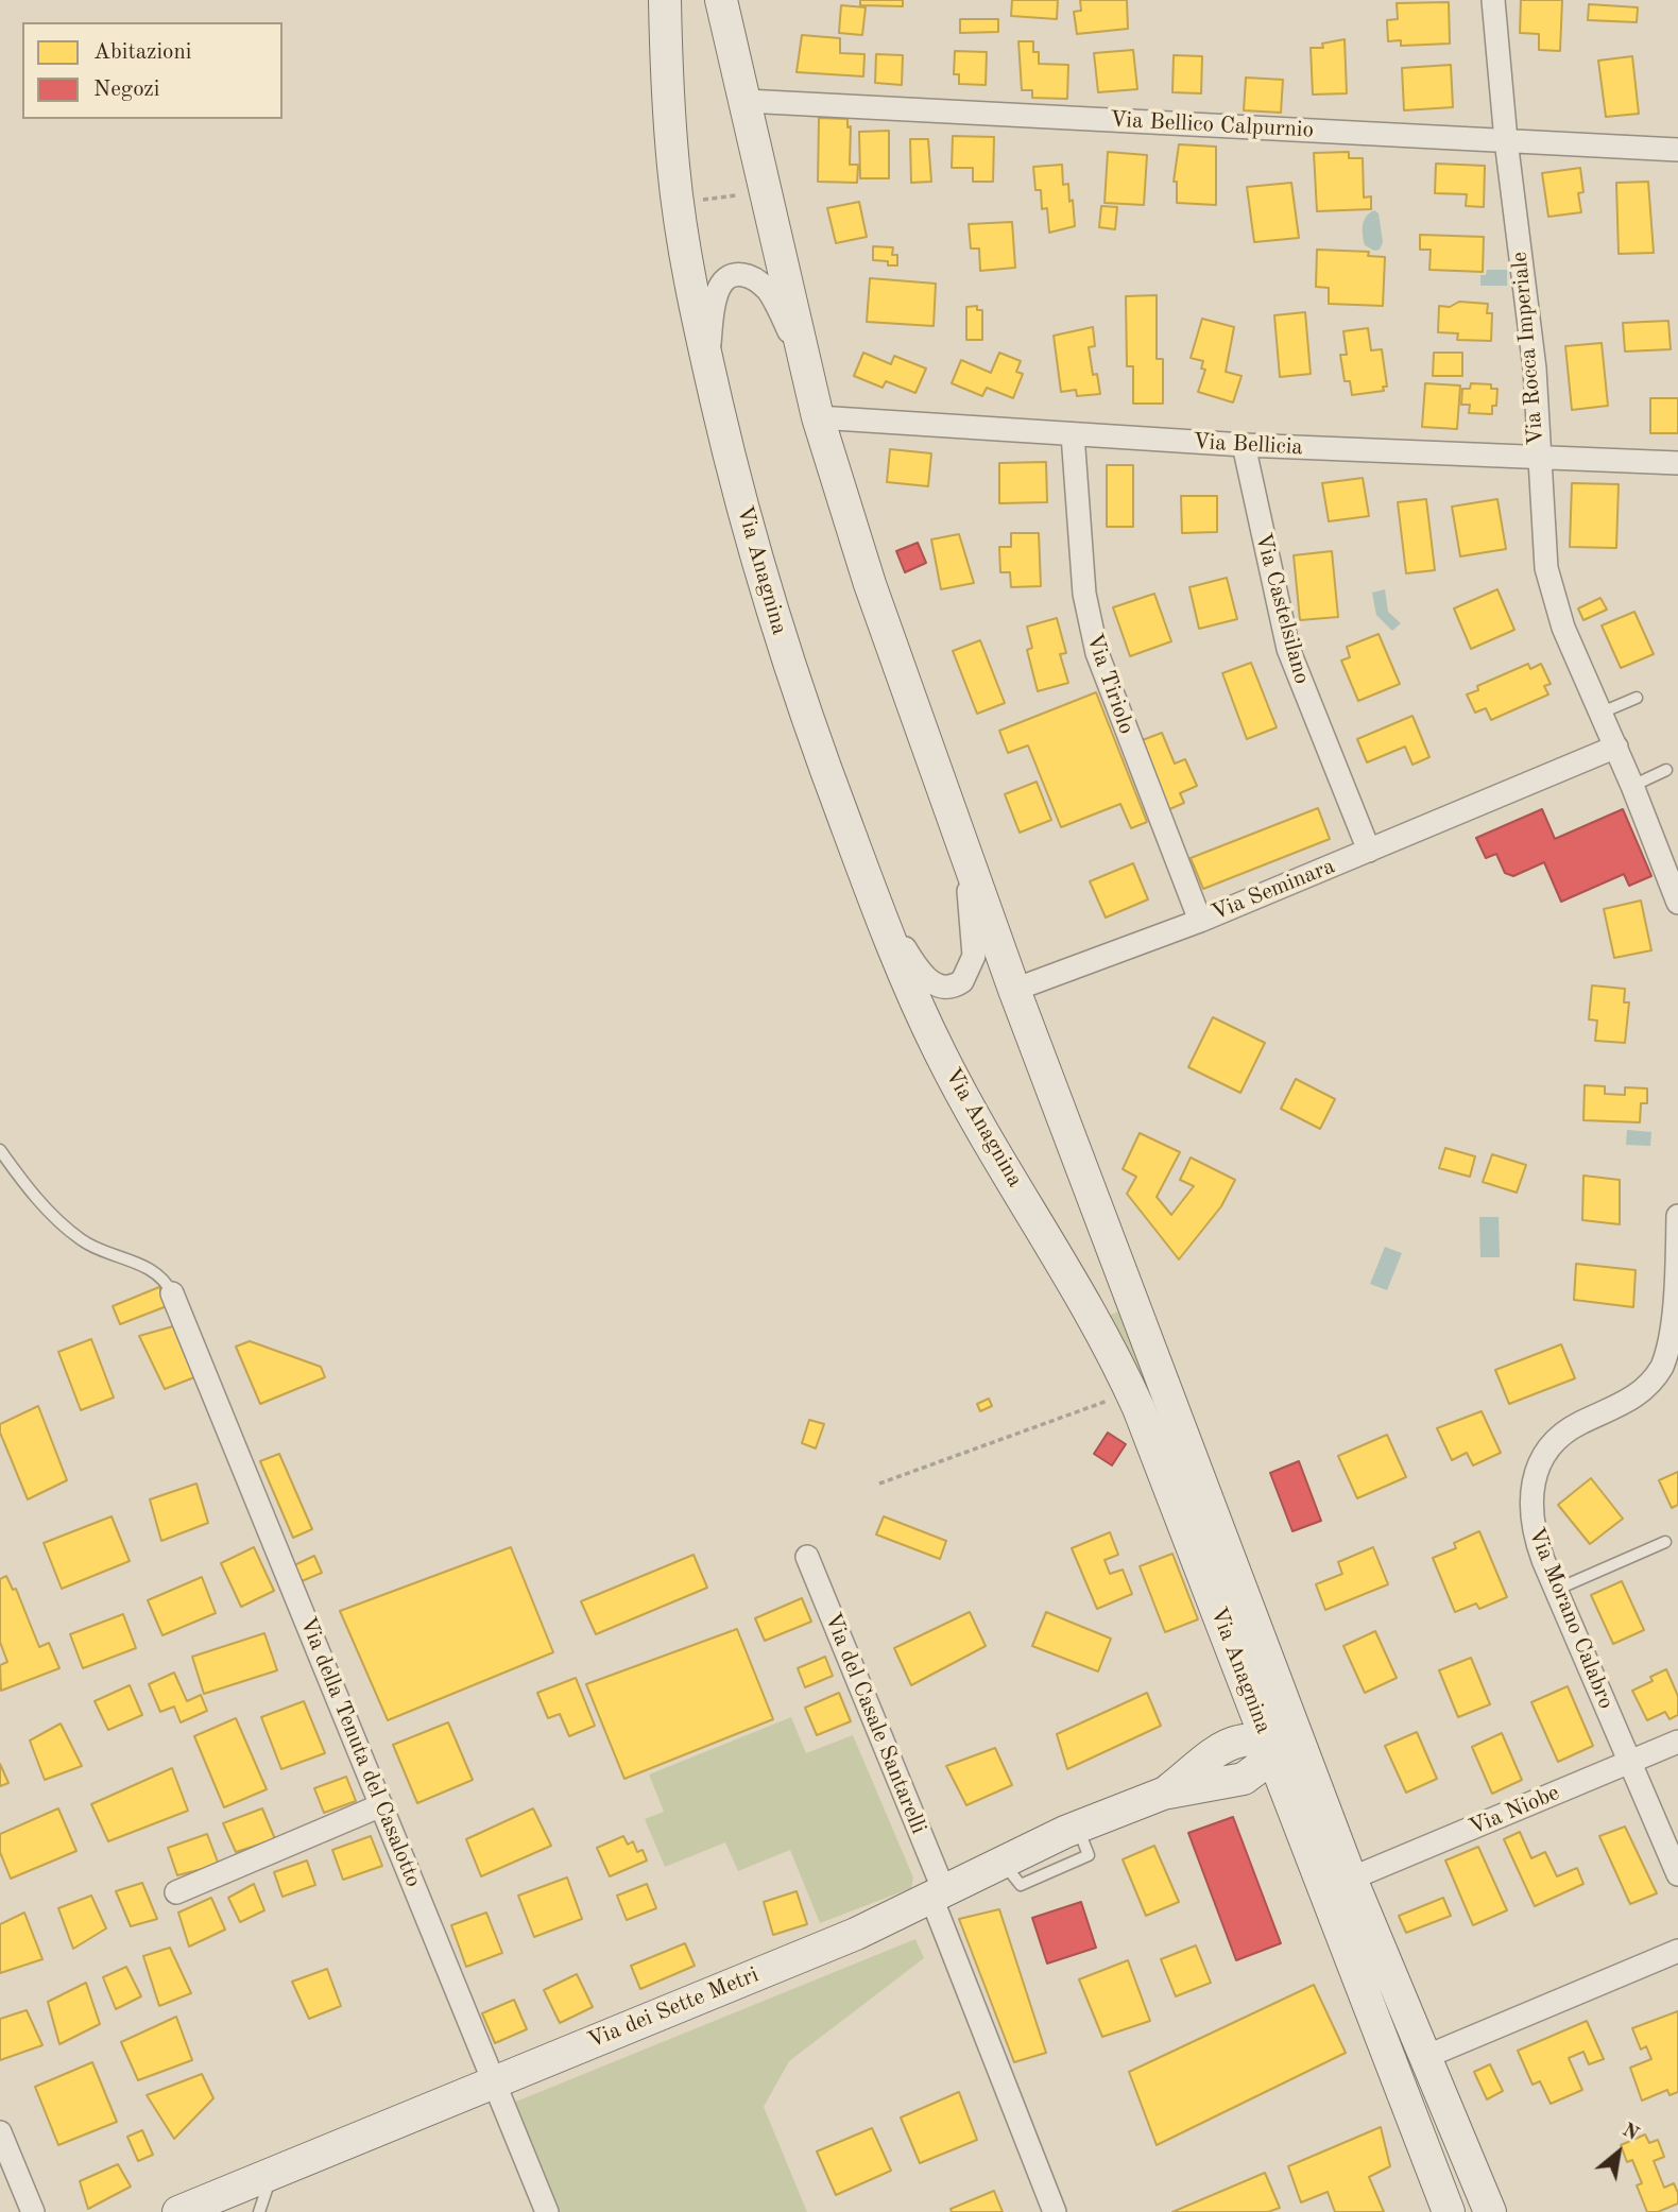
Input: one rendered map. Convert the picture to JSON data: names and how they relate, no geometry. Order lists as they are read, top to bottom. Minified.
{"streets":{"main road":["Via Anagnina","Via dei Sette Metri"],"street":["Via Bellico Calpurnio","Via Rocca Imperiale","Via Bellicia","Via Castelsilano","Via Tiriolo","Via Seminara","Via Morano Calabro","Via del Casale Santarelli","Via della Tenuta del Casalotto","Via Niobe"]},"crossings":[["Via Bellico Calpurnio","Via Rocca Imperiale"],["Via Bellico Calpurnio","Via Anagnina"],["Via Rocca Imperiale","Via Bellicia"],["Via Rocca Imperiale","Via Seminara"],["Via Bellicia","Via Anagnina"],["Via Bellicia","Via Castelsilano"],["Via Bellicia","Via Tiriolo"],["Via Anagnina","Via Seminara"],["Via Anagnina","Via Niobe"],["Via Anagnina","Via dei Sette Metri"],["Via Castelsilano","Via Seminara"],["Via Tiriolo","Via Seminara"],["Via Morano Calabro","Via Niobe"],["Via del Casale Santarelli","Via dei Sette Metri"],["Via della Tenuta del Casalotto","Via dei Sette Metri"]],"legend":["Abitazioni","Negozi"],"north":"top right"}
